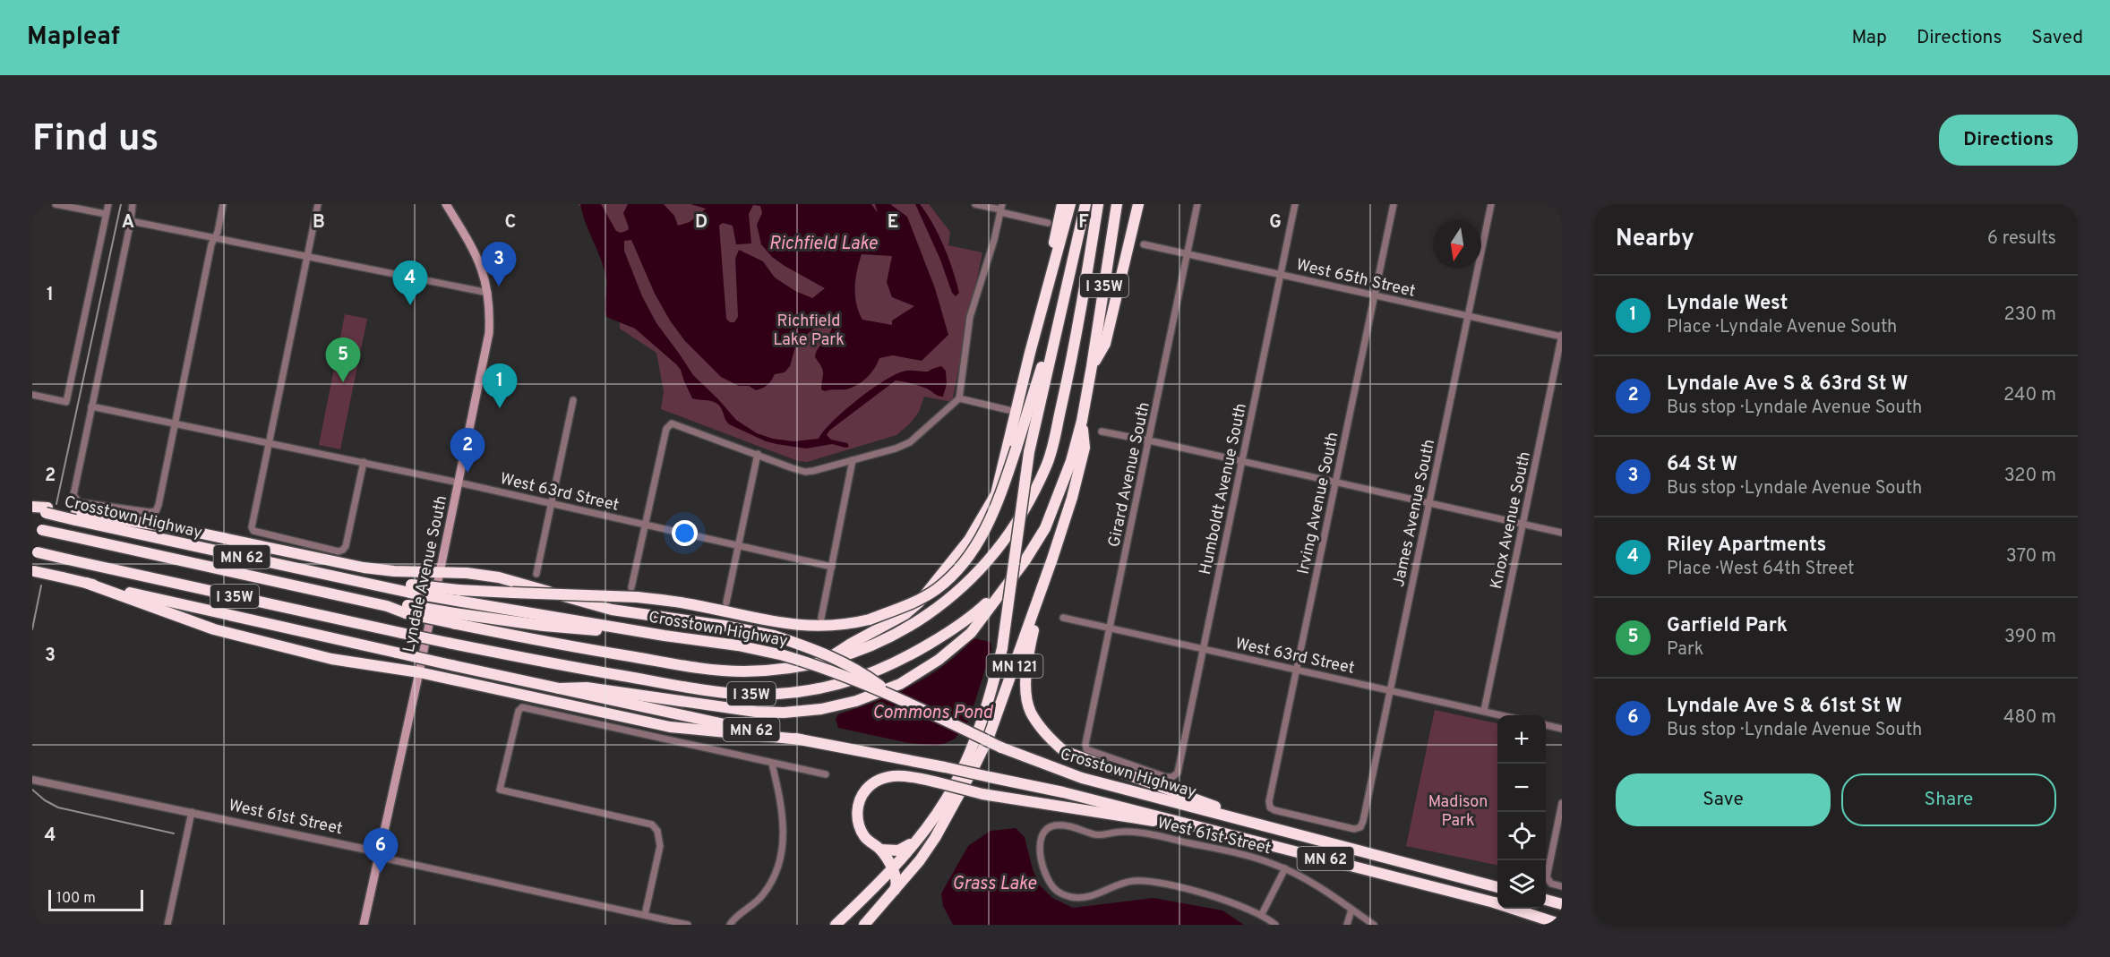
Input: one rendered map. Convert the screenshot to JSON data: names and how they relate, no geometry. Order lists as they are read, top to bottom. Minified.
{"streets":{"highway":["I 35W","Crosstown Highway","MN 62","MN 121"],"main road":["Lyndale Avenue South"],"street":["West 65th Street","Girard Avenue South","Humboldt Avenue South","West 63rd Street","Irving Avenue South","James Avenue South","Knox Avenue South","West 61st Street"]},"crossings":[["West 65th Street","Girard Avenue South"],["West 65th Street","Humboldt Avenue South"],["West 65th Street","Irving Avenue South"],["West 65th Street","James Avenue South"],["West 65th Street","Knox Avenue South"],["I 35W","MN 121"],["Girard Avenue South","Humboldt Avenue South"],["Girard Avenue South","West 63rd Street"],["Humboldt Avenue South","West 63rd Street"],["West 63rd Street","Irving Avenue South"],["West 63rd Street","James Avenue South"],["West 63rd Street","Knox Avenue South"],["West 63rd Street","Lyndale Avenue South"],["Irving Avenue South","James Avenue South"],["Lyndale Avenue South","West 61st Street"]],"water":["Richfield Lake","Commons Pond","Grass Lake"],"parks":["Richfield Lake Park","Madison Park"],"scale_bar":"100 m","north":"bottom","page":{"header":"Mapleaf","nav":["Map","Directions","Saved"],"buttons":["Directions",["Save","Share"]],"title":"Find us","heading":["Nearby","6 results"],"pins":["3","4","5","1","2","6"],"list":[{"mark":"1","name":"Lyndale West","note":"Place · Lyndale Avenue South","value":"230 m"},{"mark":"2","name":"Lyndale Ave S & 63rd St W","note":"Bus stop · Lyndale Avenue South","value":"240 m"},{"mark":"3","name":"64 St W","note":"Bus stop · Lyndale Avenue South","value":"320 m"},{"mark":"4","name":"Riley Apartments","note":"Place · West 64th Street","value":"370 m"},{"mark":"5","name":"Garfield Park","note":"Park","value":"390 m"},{"mark":"6","name":"Lyndale Ave S & 61st St W","note":"Bus stop · Lyndale Avenue South","value":"480 m"}],"map_buttons":["+","−"],"scale":"100 m"},"grid":{"columns":["A","B","C","D","E","F","G"],"rows":["1","2","3","4"]}}
